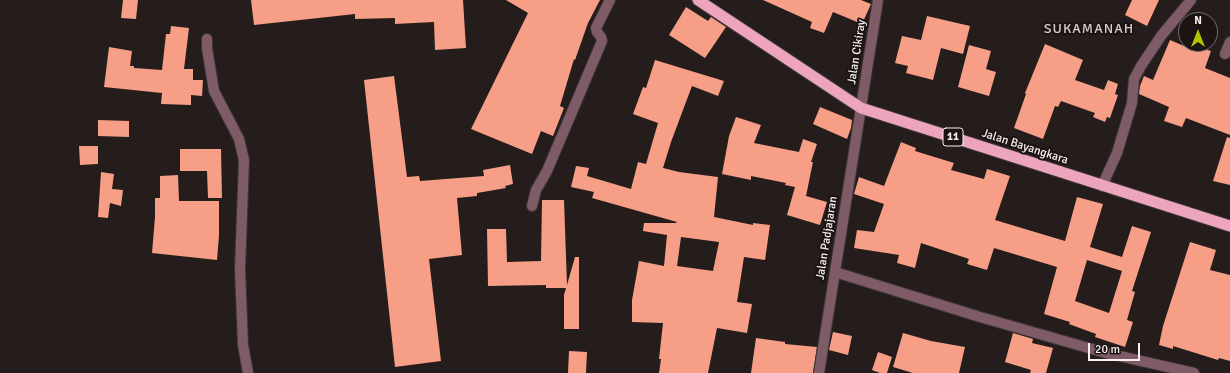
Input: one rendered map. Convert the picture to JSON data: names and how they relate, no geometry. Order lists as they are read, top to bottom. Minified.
{"streets":{"highway":["11","Jalan Bayangkara"],"street":["Jalan Cikiray","Jalan Padjajaran"]},"crossings":[["Jalan Cikiray","Jalan Bayangkara"],["Jalan Cikiray","Jalan Padjajaran"],["Jalan Bayangkara","Jalan Padjajaran"]],"districts":["SUKAMANAH"],"scale_bar":"20 m","north":"top"}
